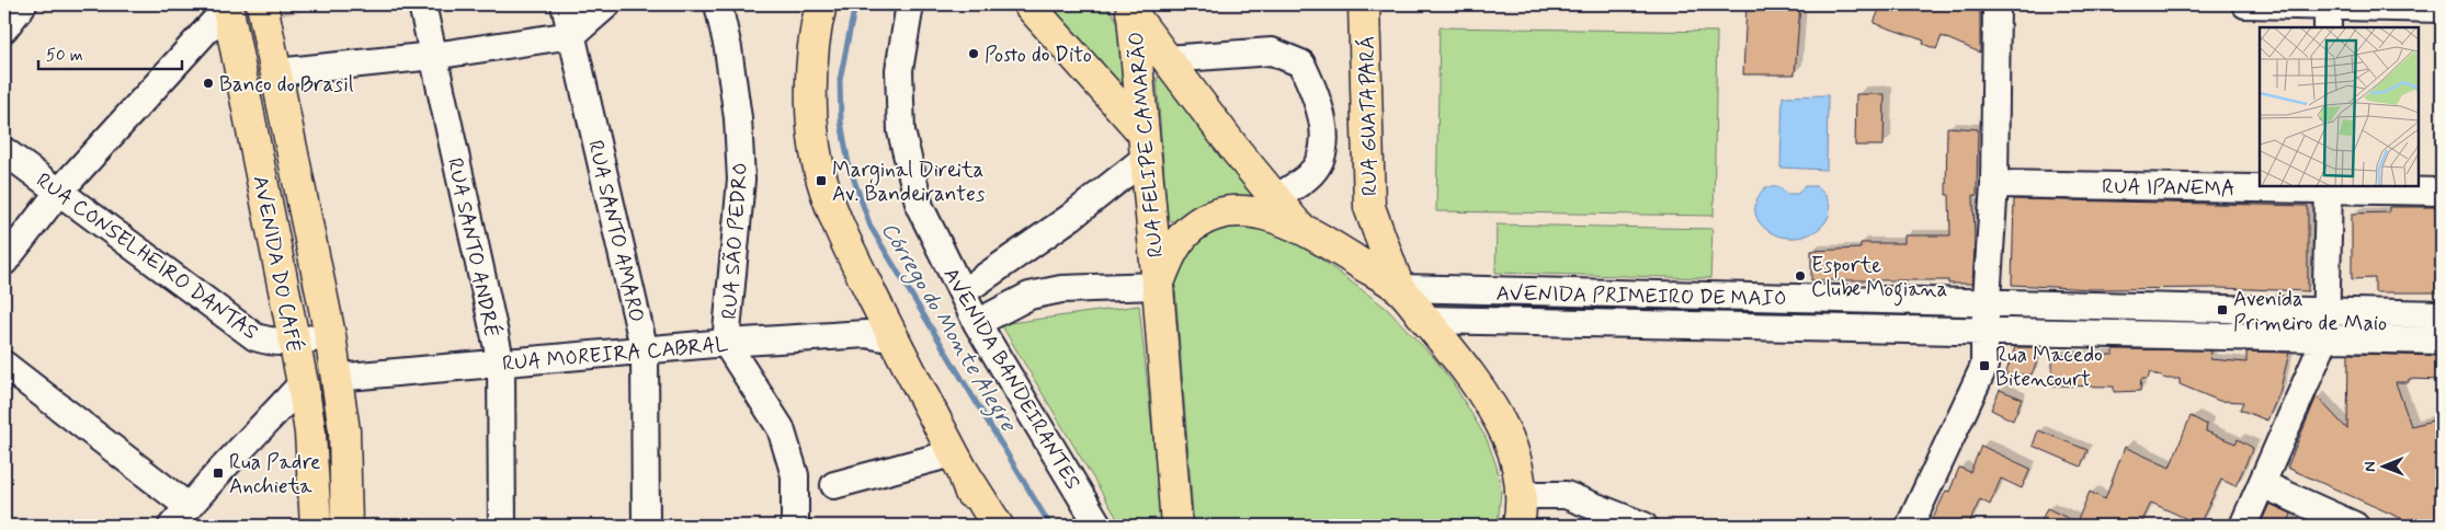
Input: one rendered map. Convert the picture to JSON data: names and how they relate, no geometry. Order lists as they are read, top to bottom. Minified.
{"streets":{"main road":["RUA GUATAPARÁ","RUA FELIPE CAMARÃO","AVENIDA DO CAFÉ"],"street":["RUA IPANEMA","RUA SANTO AMARO","RUA SÃO PEDRO","RUA SANTO ANDRÉ","RUA CONSELHEIRO DANTAS","AVENIDA PRIMEIRO DE MAIO","RUA MOREIRA CABRAL","AVENIDA BANDEIRANTES"]},"crossings":[["RUA GUATAPARÁ","AVENIDA PRIMEIRO DE MAIO"],["RUA SANTO AMARO","RUA MOREIRA CABRAL"],["RUA SÃO PEDRO","RUA MOREIRA CABRAL"],["RUA SANTO ANDRÉ","RUA MOREIRA CABRAL"],["RUA CONSELHEIRO DANTAS","AVENIDA DO CAFÉ"],["AVENIDA DO CAFÉ","RUA MOREIRA CABRAL"]],"water":["Córrego do Monte Alegre"],"places":{"other":["Posto do Dito","Banco do Brasil","Esporte Clube Mogiana"],"transit":["Marginal Direita Av. Bandeirantes","Avenida Primeiro de Maio","Rua Macedo Bitencourt","Rua Padre Anchieta"]},"scale_bar":"50 m","north":"left"}
